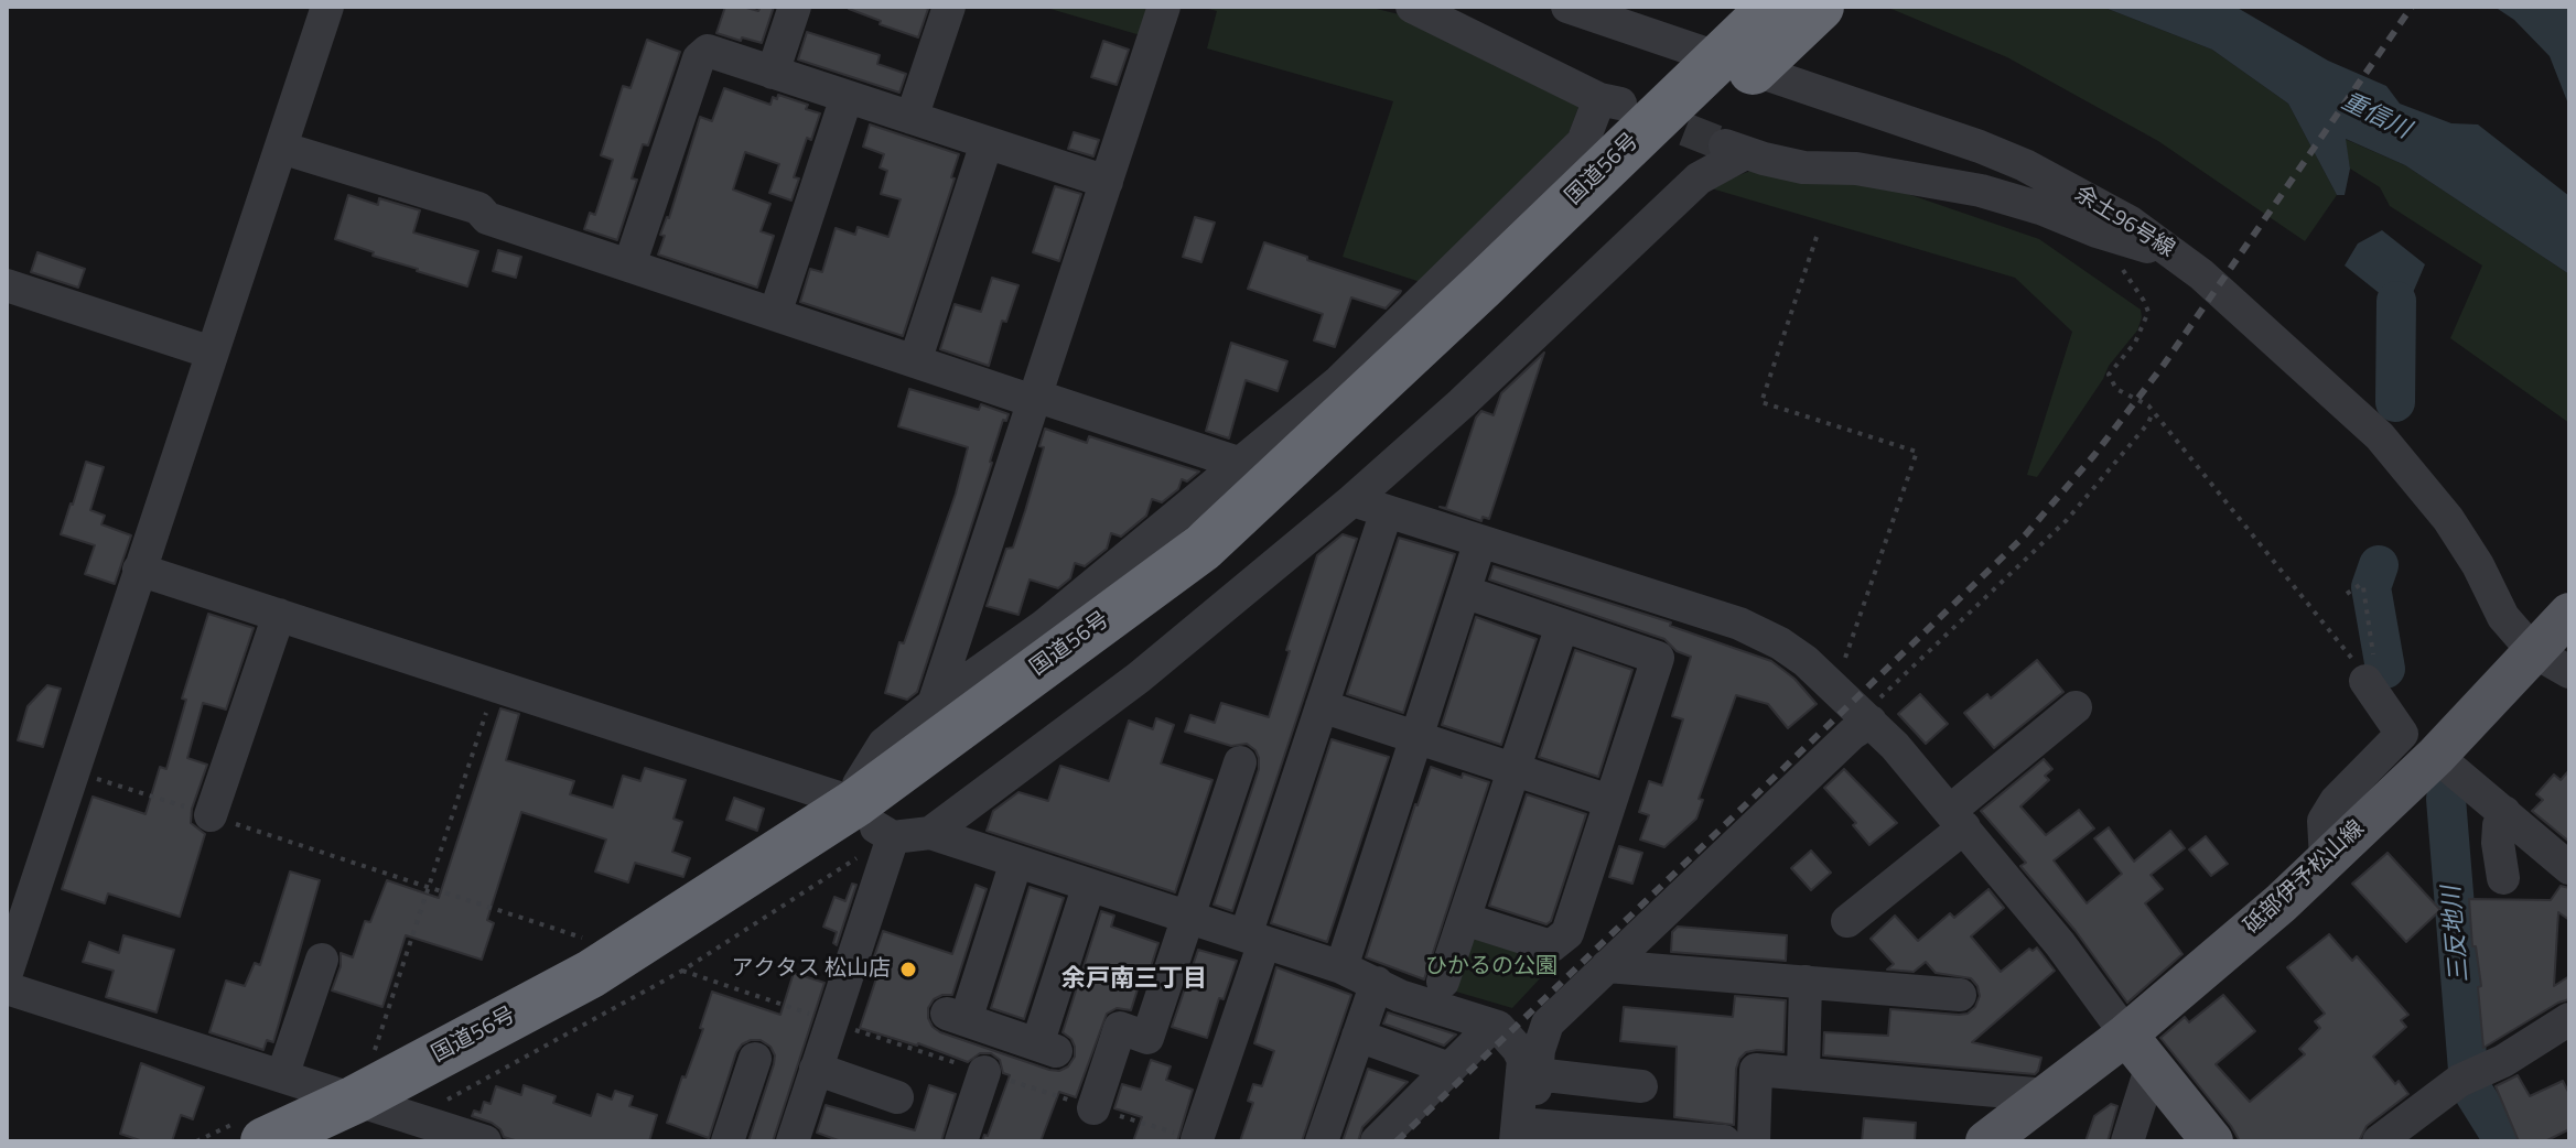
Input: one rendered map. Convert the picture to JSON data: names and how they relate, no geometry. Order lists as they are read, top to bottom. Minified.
{"streets":{"highway":["国道56号"],"main road":["砥部伊予松山線"],"street":["余土96号線"]},"crossings":[["国道56号","余土96号線"],["余土96号線","砥部伊予松山線"]],"districts":["余戸南三丁目"],"water":["重信川","三反地川"],"parks":["ひかるの公園"],"places":["アクタス 松山店"]}
